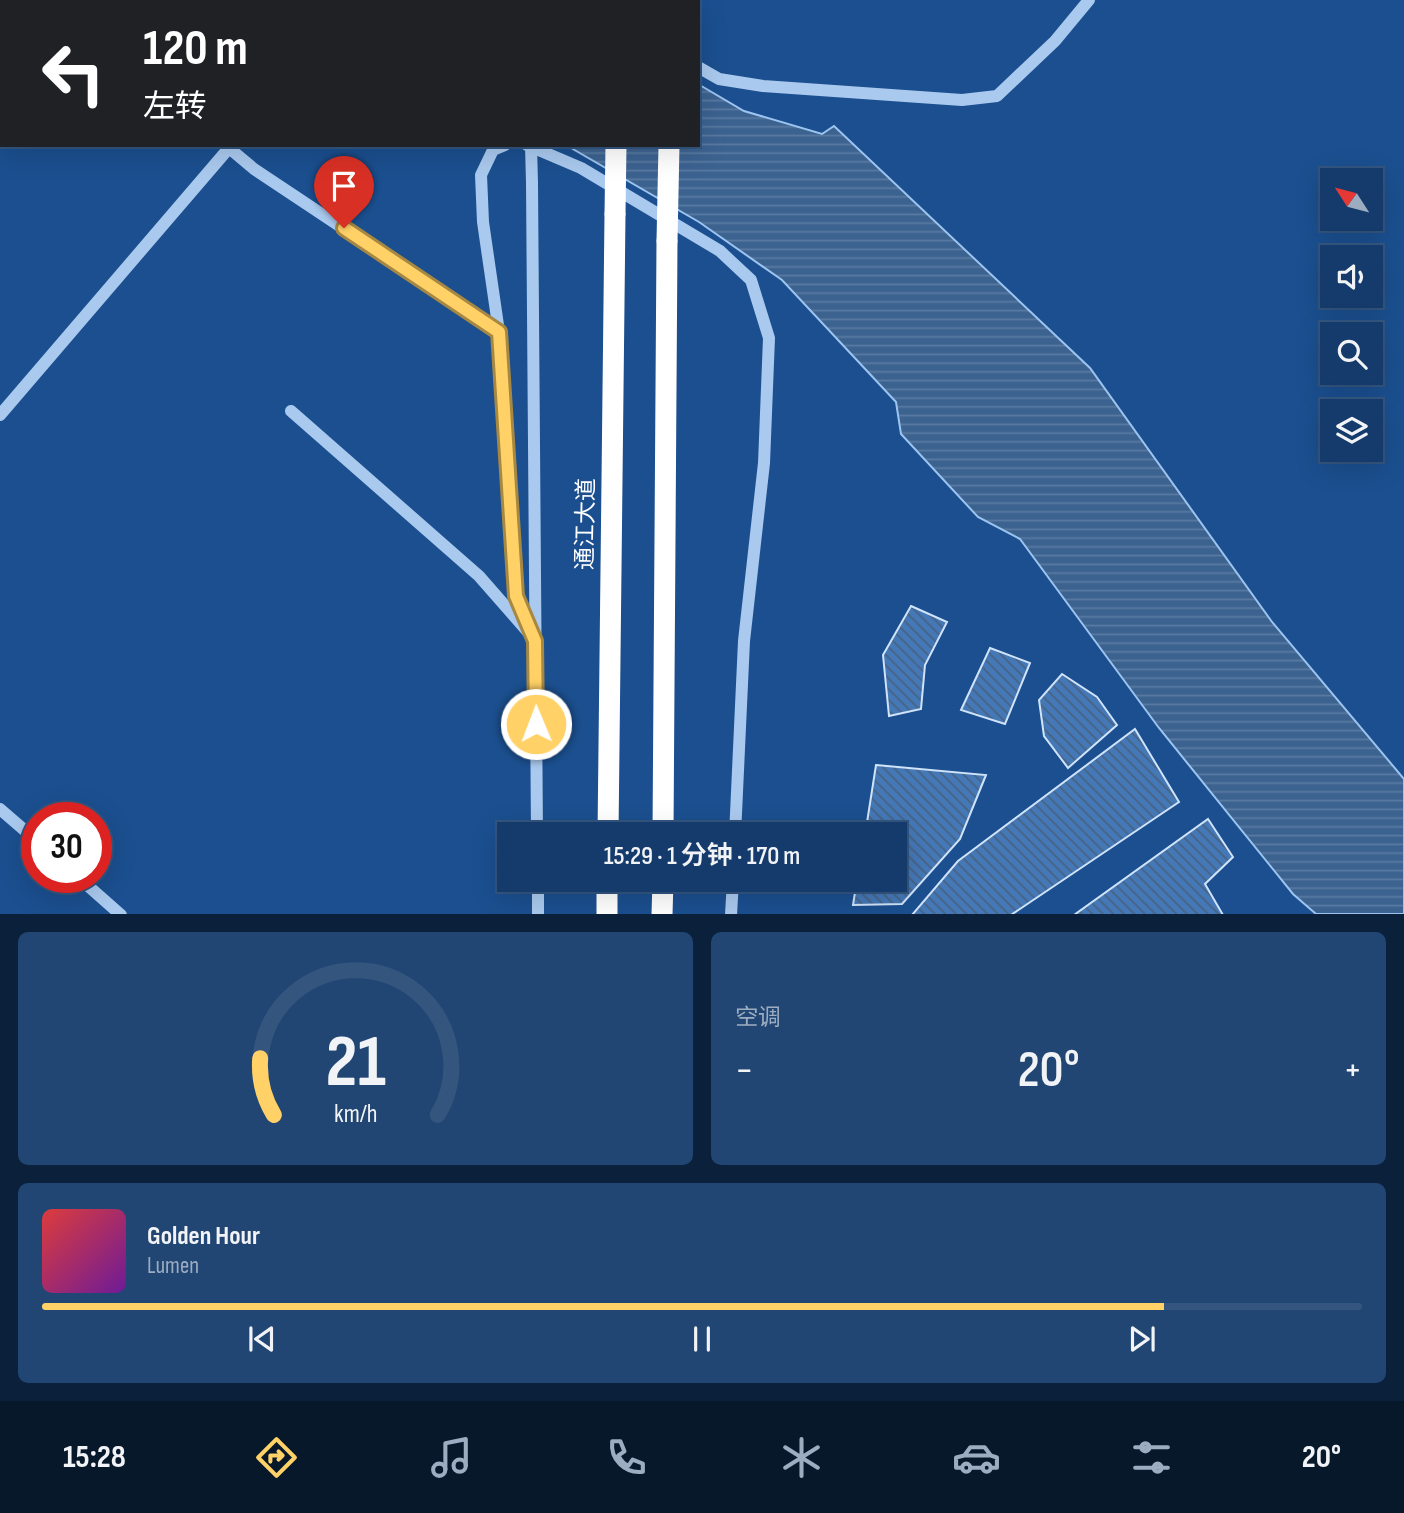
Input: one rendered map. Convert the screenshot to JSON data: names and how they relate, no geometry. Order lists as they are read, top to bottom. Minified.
{"streets":{"highway":["通江大道"]},"north":"top left","page":{"turn":["120 m","左转"],"limit":"30","trip":"15:29 · 1 分钟 · 170 m","tile":"空调","heat":["−","20°","+"],"song":["Golden Hour","Lumen"],"tabs":["15:28","20°"],"gauge":["21","km/h"]}}
